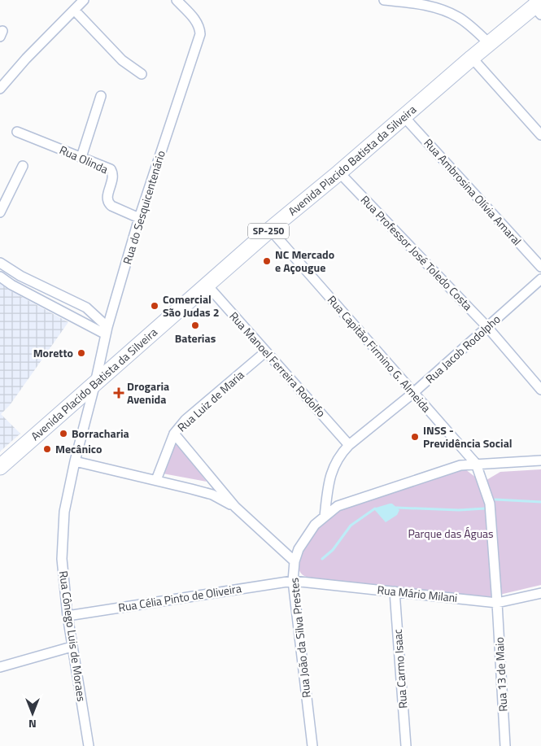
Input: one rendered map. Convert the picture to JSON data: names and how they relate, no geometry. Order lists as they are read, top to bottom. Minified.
{"streets":{"main road":["Avenida Placido Batista da Silveira","SP-250"],"street":["Rua Olinda","Rua Ambrosina Olívia Amaral","Rua do Sesquicentenário","Rua Professor José Toledo Costa","Rua Jacob Rodolpho","Rua Capitão Firmino G. Almeida","Rua Manoel Ferreira Rodolfo","Rua Luiz de Maria","Rua Mário Milani","Rua Célia Pinto de Oliveira","Rua Cônego Luis de Moraes","Rua João da Silva Prestes","Rua Carmo Isaac","Rua 13 de Maio"]},"crossings":[["Rua Olinda","Rua do Sesquicentenário"],["Avenida Placido Batista da Silveira","Rua Ambrosina Olívia Amaral"],["Avenida Placido Batista da Silveira","Rua do Sesquicentenário"],["Avenida Placido Batista da Silveira","Rua Professor José Toledo Costa"],["Avenida Placido Batista da Silveira","Rua Capitão Firmino G. Almeida"],["Avenida Placido Batista da Silveira","Rua Manoel Ferreira Rodolfo"],["Avenida Placido Batista da Silveira","Rua Cônego Luis de Moraes"],["Rua do Sesquicentenário","Rua Cônego Luis de Moraes"],["Rua Professor José Toledo Costa","Rua Jacob Rodolpho"],["Rua Jacob Rodolpho","Rua Capitão Firmino G. Almeida"],["Rua Jacob Rodolpho","Rua Manoel Ferreira Rodolfo"],["Rua Capitão Firmino G. Almeida","Rua Mário Milani"],["Rua Capitão Firmino G. Almeida","Rua 13 de Maio"],["Rua Manoel Ferreira Rodolfo","Rua Luiz de Maria"],["Rua Luiz de Maria","Rua João da Silva Prestes"],["Rua Mário Milani","Rua Célia Pinto de Oliveira"],["Rua Mário Milani","Rua João da Silva Prestes"],["Rua Mário Milani","Rua Carmo Isaac"],["Rua Mário Milani","Rua 13 de Maio"],["Rua Célia Pinto de Oliveira","Rua Cônego Luis de Moraes"],["Rua Célia Pinto de Oliveira","Rua João da Silva Prestes"],["Rua Cônego Luis de Moraes","Rua João da Silva Prestes"]],"parks":["Parque das Águas"],"places":{"other":["NC Mercado e Açougue","Comercial São Judas 2","Baterias","Moretto","Borracharia","INSS - Previdência Social","Mecânico"],"health":["Drogaria Avenida"]},"north":"bottom"}
